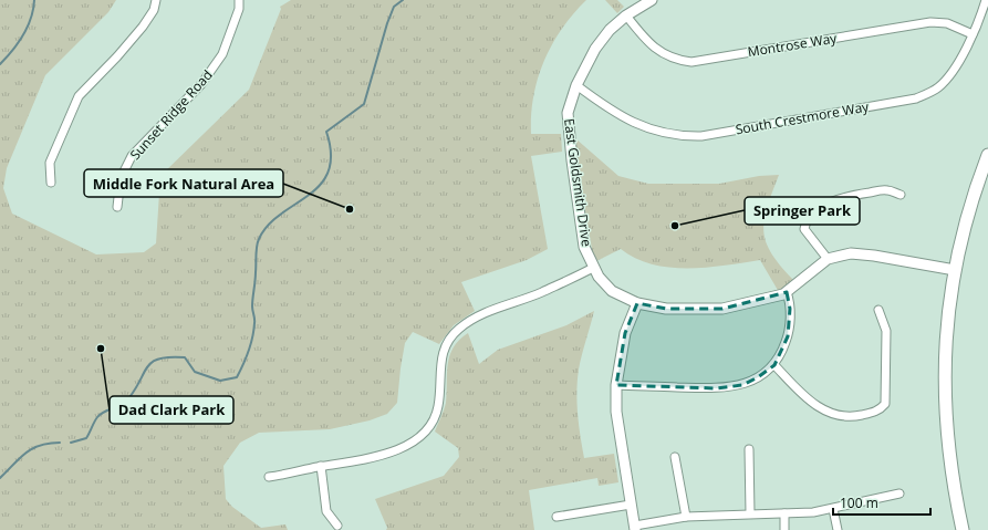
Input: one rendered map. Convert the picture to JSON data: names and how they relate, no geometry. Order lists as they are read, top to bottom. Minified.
{"streets":{"street":["Montrose Way","Sunset Ridge Road","South Crestmore Way","East Goldsmith Drive"]},"crossings":[["Montrose Way","South Crestmore Way"],["Montrose Way","East Goldsmith Drive"],["South Crestmore Way","East Goldsmith Drive"]],"places":["Middle Fork Natural Area","Springer Park","Dad Clark Park"],"scale_bar":"100 m"}
